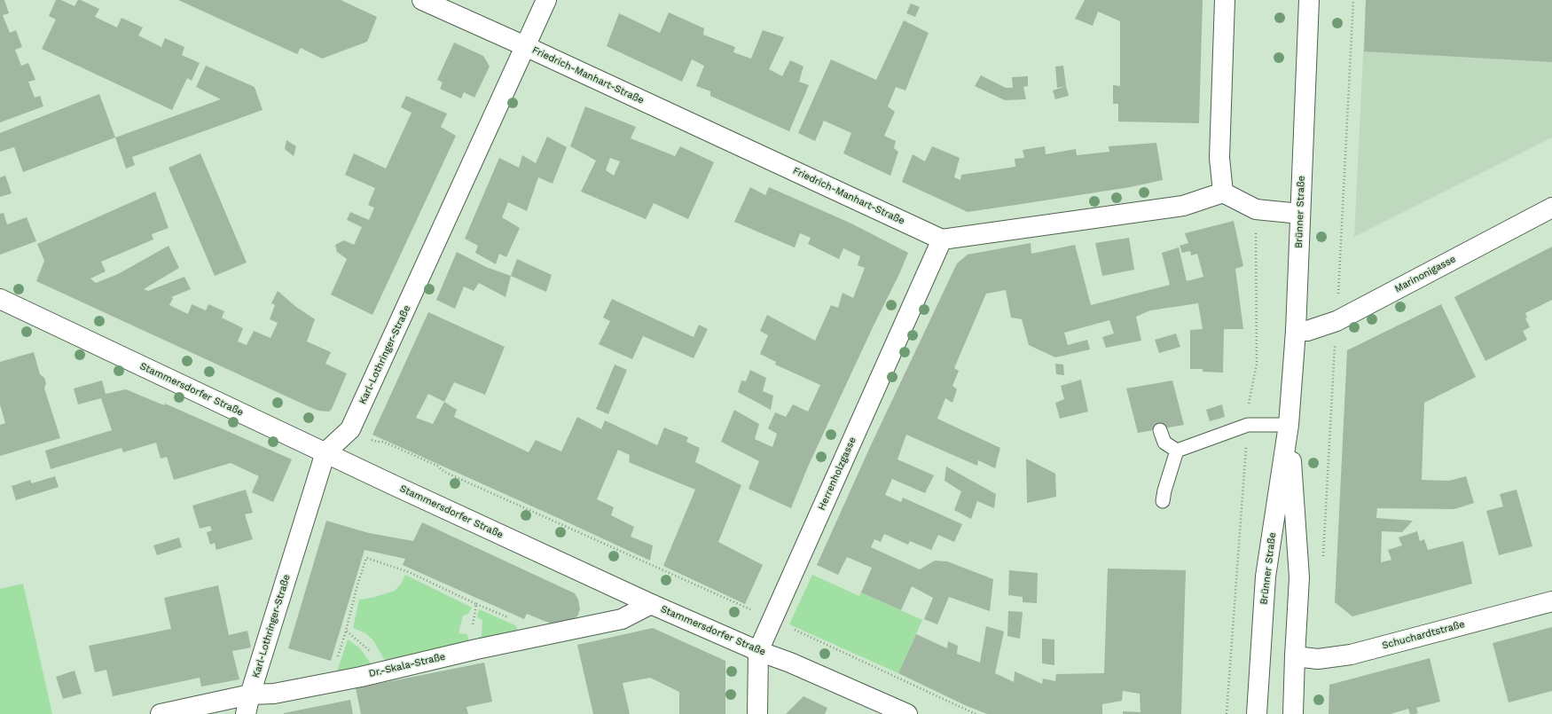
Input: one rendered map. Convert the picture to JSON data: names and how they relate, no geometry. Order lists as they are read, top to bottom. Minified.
{"streets":{"street":["Friedrich-Manhart-Straße","Brünner Straße","Marinonigasse","Karl-Lothringer-Straße","Stammersdorfer Straße","Herrenholzgasse","Schuchardtstraße","Dr.-Skala-Straße"]},"crossings":[["Friedrich-Manhart-Straße","Karl-Lothringer-Straße"],["Friedrich-Manhart-Straße","Herrenholzgasse"],["Brünner Straße","Marinonigasse"],["Brünner Straße","Schuchardtstraße"],["Karl-Lothringer-Straße","Stammersdorfer Straße"],["Karl-Lothringer-Straße","Dr.-Skala-Straße"],["Stammersdorfer Straße","Herrenholzgasse"],["Stammersdorfer Straße","Dr.-Skala-Straße"]]}
